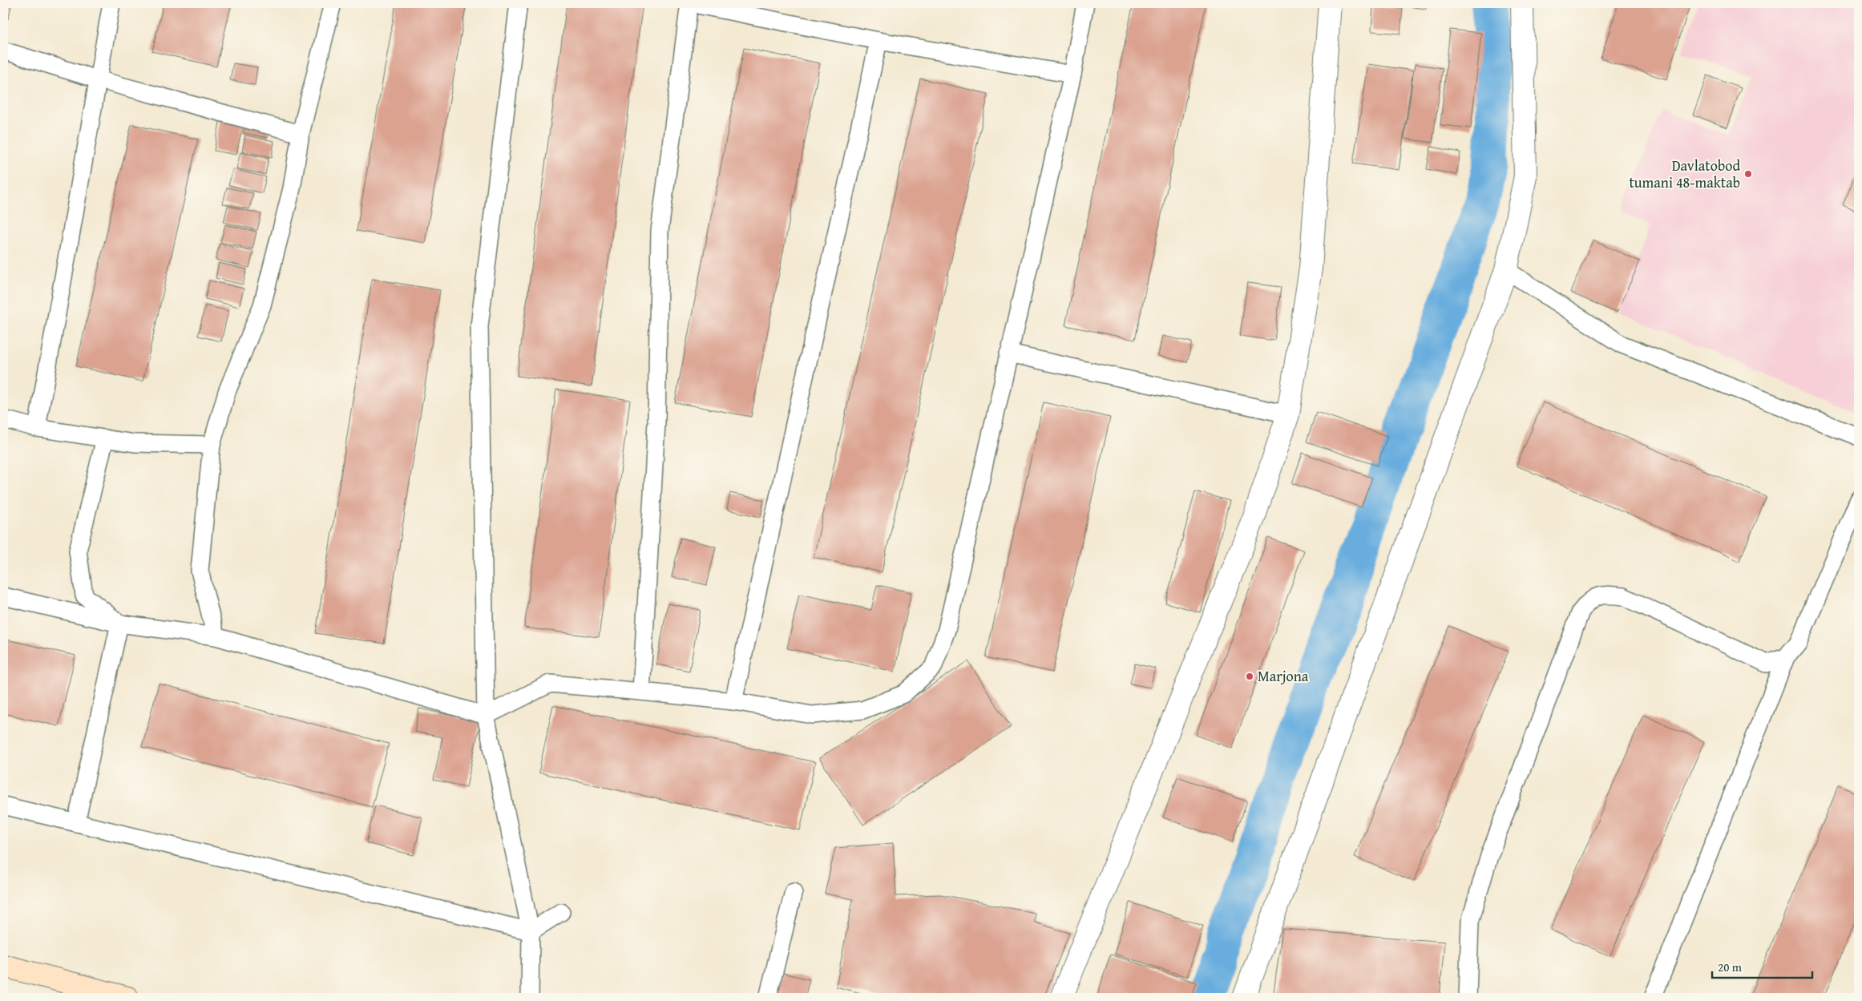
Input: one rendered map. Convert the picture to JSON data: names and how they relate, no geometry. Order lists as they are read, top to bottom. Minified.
{"places":["Davlatobod tumani 48-maktab","Marjona"],"scale_bar":"20 m"}
